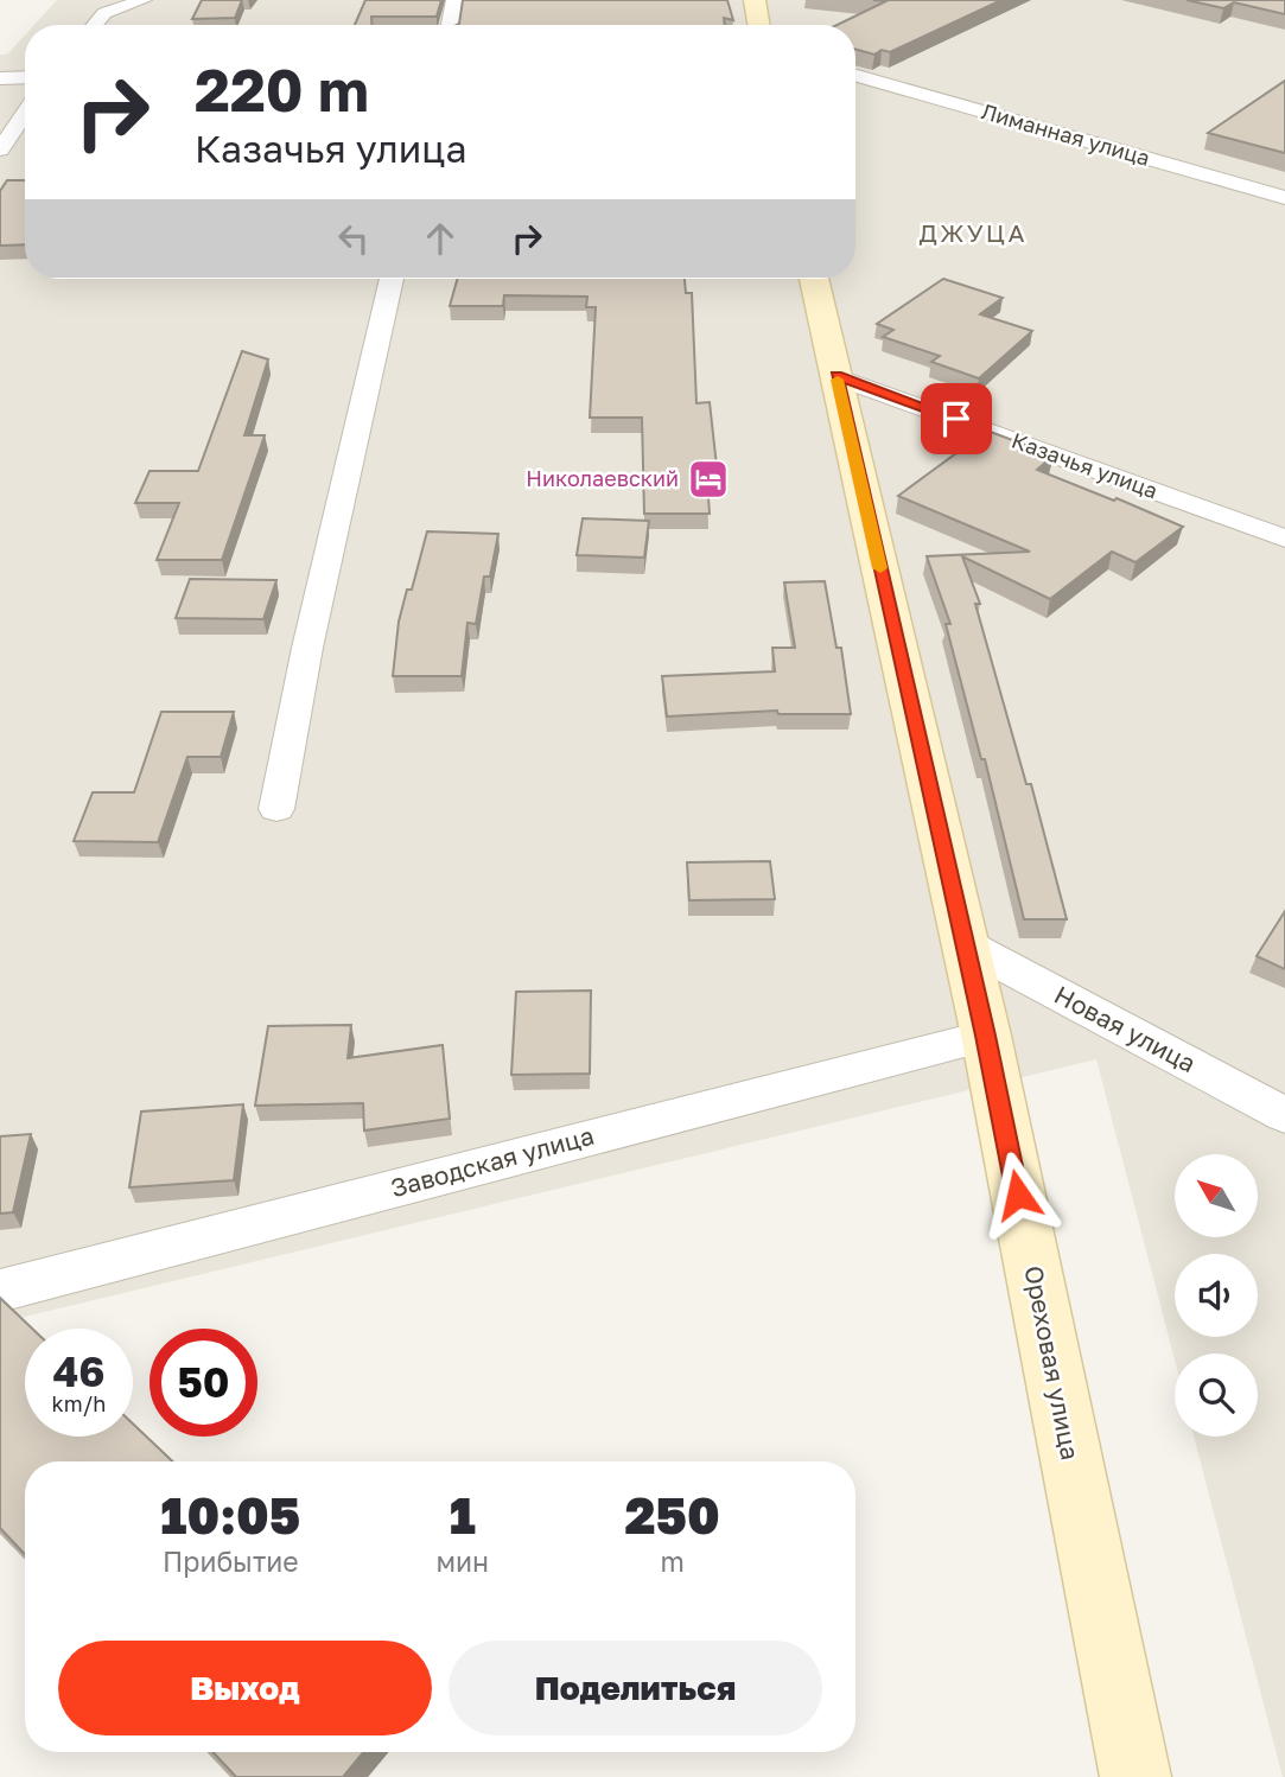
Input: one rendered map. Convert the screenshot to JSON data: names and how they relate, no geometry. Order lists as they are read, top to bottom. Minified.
{"streets":{"main road":["Ореховая улица"],"street":["Лиманная улица","Казачья улица","Новая улица","Заводская улица"]},"crossings":[["Казачья улица","Ореховая улица"],["Новая улица","Ореховая улица"],["Заводская улица","Ореховая улица"]],"districts":["ДЖУЦА"],"places":{"hotel":["Николаевский"]},"north":"top left","page":{"turn":["220 m","Казачья улица"],"speed":"46 km/h","limit":"50","eta":["10:05","Прибытие","1","мин","250","m"],"buttons":["Выход","Поделиться"]}}
